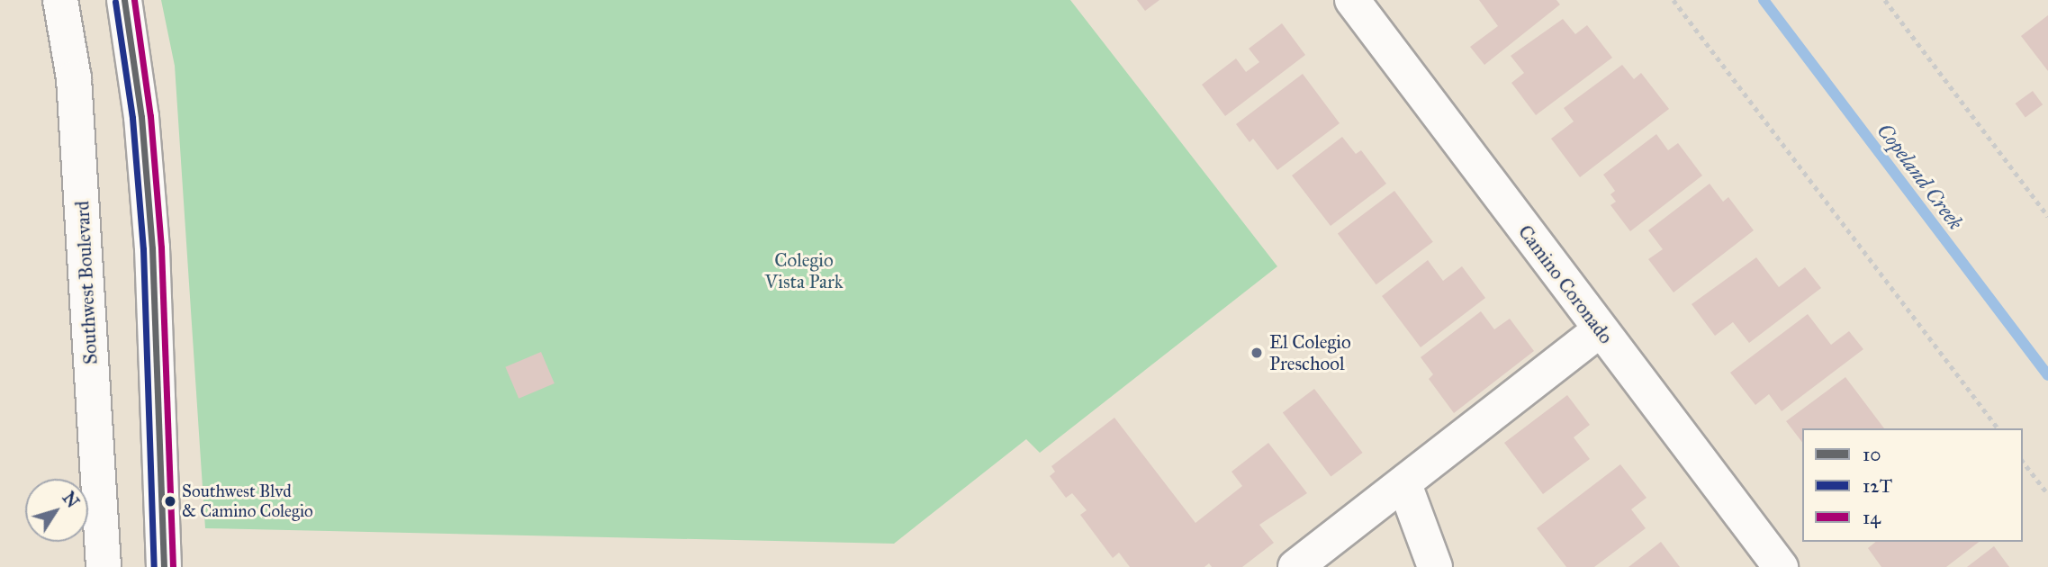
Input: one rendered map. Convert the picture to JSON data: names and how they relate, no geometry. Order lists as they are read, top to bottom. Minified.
{"streets":{"street":["Southwest Boulevard","Camino Coronado"]},"water":["Copeland Creek"],"parks":["Colegio Vista Park"],"places":["El Colegio Preschool","Southwest Blvd & Camino Colegio"],"lines":["transit line 10","transit line 14","transit line 12T"],"legend":["10","12T","14"],"north":"top right"}
